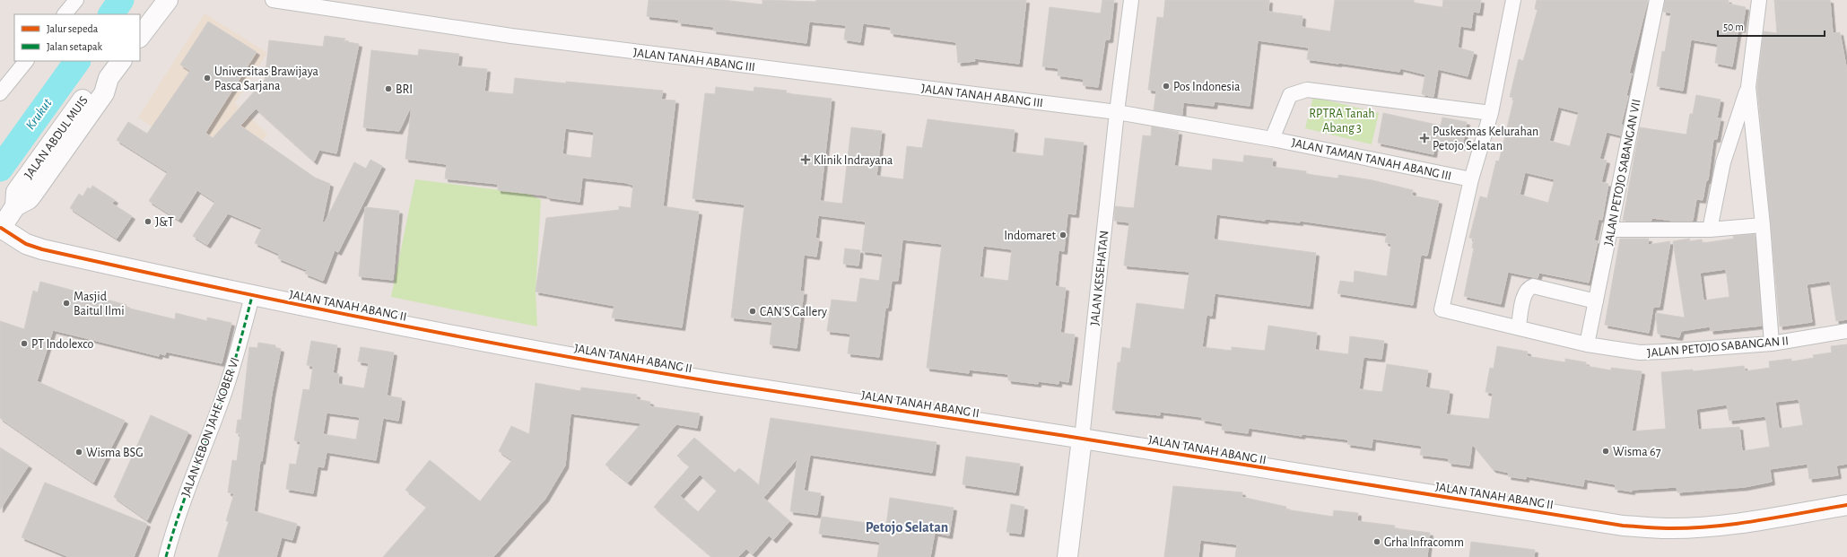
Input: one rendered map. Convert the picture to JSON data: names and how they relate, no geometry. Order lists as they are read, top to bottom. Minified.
{"streets":{"street":["JALAN TANAH ABANG III","JALAN ABDUL MUIS","JALAN TAMAN TANAH ABANG III","JALAN PETOJO SABANGAN VII","JALAN KESEHATAN","JALAN TANAH ABANG II","JALAN PETOJO SABANGAN II","JALAN KEBON JAHE KOBER VI"]},"crossings":[["JALAN TANAH ABANG III","JALAN TAMAN TANAH ABANG III"],["JALAN TANAH ABANG III","JALAN KESEHATAN"],["JALAN ABDUL MUIS","JALAN TANAH ABANG II"],["JALAN TAMAN TANAH ABANG III","JALAN KESEHATAN"],["JALAN TAMAN TANAH ABANG III","JALAN PETOJO SABANGAN II"],["JALAN PETOJO SABANGAN VII","JALAN PETOJO SABANGAN II"],["JALAN KESEHATAN","JALAN TANAH ABANG II"],["JALAN TANAH ABANG II","JALAN KEBON JAHE KOBER VI"]],"districts":["Petojo Selatan"],"water":["Krukut"],"parks":["RPTRA Tanah Abang 3"],"places":{"other":["Universitas Brawijaya Pasca Sarjana","Pos Indonesia","BRI","J&T","Indomaret","Masjid Baitul Ilmi","CAN'S Gallery","PT Indolexco","Wisma 67","Wisma BSG","Grha Infracomm"],"health":["Puskesmas Kelurahan Petojo Selatan","Klinik Indrayana"]},"legend":["Jalur sepeda","Jalan setapak"],"scale_bar":"50 m"}
